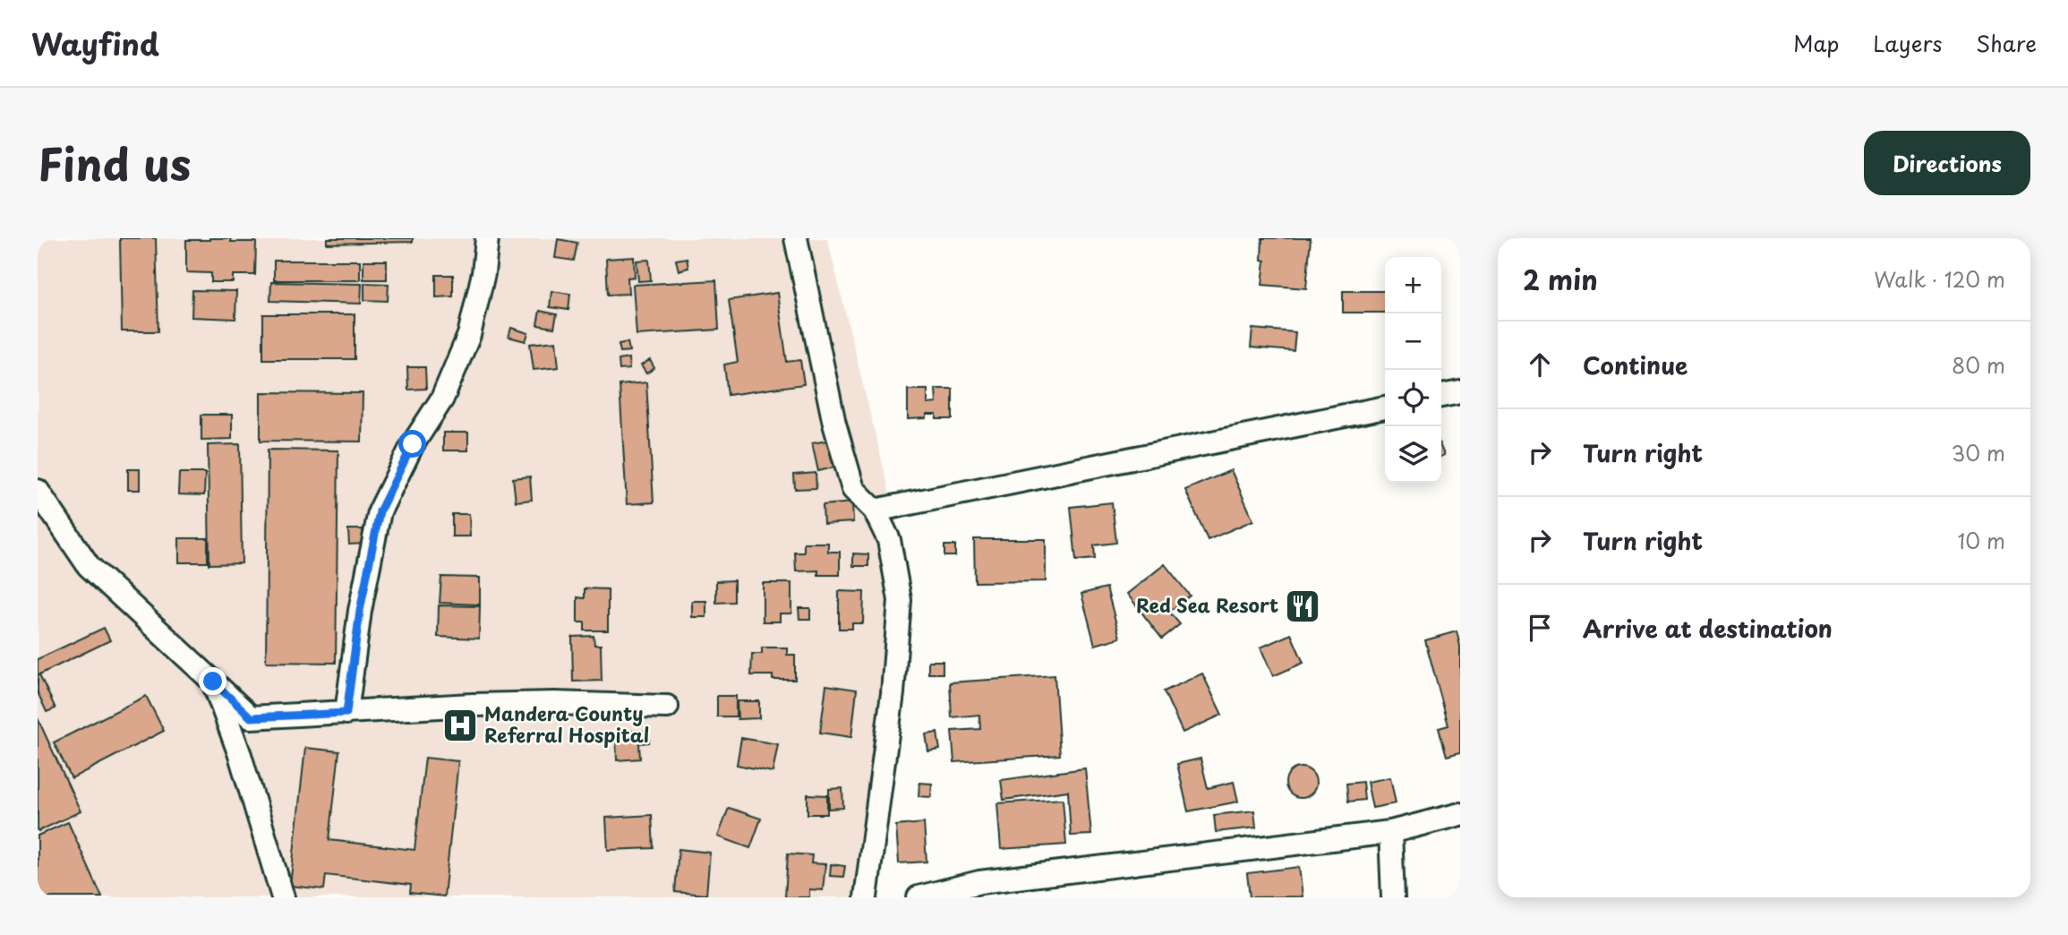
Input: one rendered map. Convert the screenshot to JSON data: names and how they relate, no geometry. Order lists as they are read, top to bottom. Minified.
{"places":{"restaurant":["Red Sea Resort"],"hospital":["Mandera County Referral Hospital"]},"page":{"header":"Wayfind","nav":["Map","Layers","Share"],"title":"Find us","buttons":"Directions","heading":["2 min","Walk · 120 m"],"map_buttons":["+","−"],"list":[["Continue","80 m"],["Turn right","30 m"],["Turn right","10 m"],"Arrive at destination"]}}
